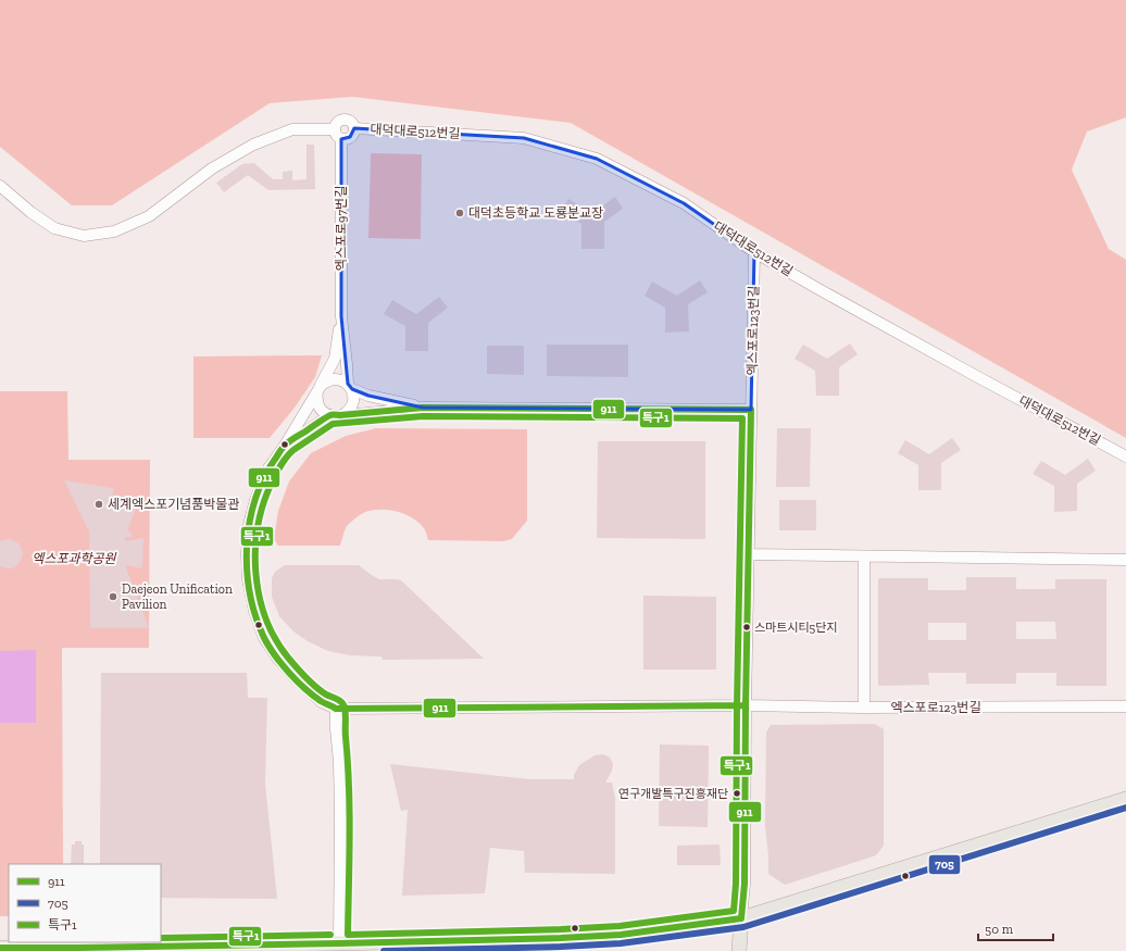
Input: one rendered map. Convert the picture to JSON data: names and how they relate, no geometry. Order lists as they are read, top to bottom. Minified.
{"streets":{"street":["대덕대로512번길","엑스포로97번길","엑스포로123번길"]},"crossings":[["대덕대로512번길","엑스포로97번길"],["대덕대로512번길","엑스포로123번길"]],"parks":["엑스포과학공원"],"places":["대덕초등학교 도룡분교장","세계엑스포기념품박물관","Daejeon Unification Pavilion","스마트시티5단지","연구개발특구진흥재단"],"lines":["transit line 911","transit line 특구1","transit line 705"],"legend":["911","705","특구1"],"scale_bar":"50 m"}
